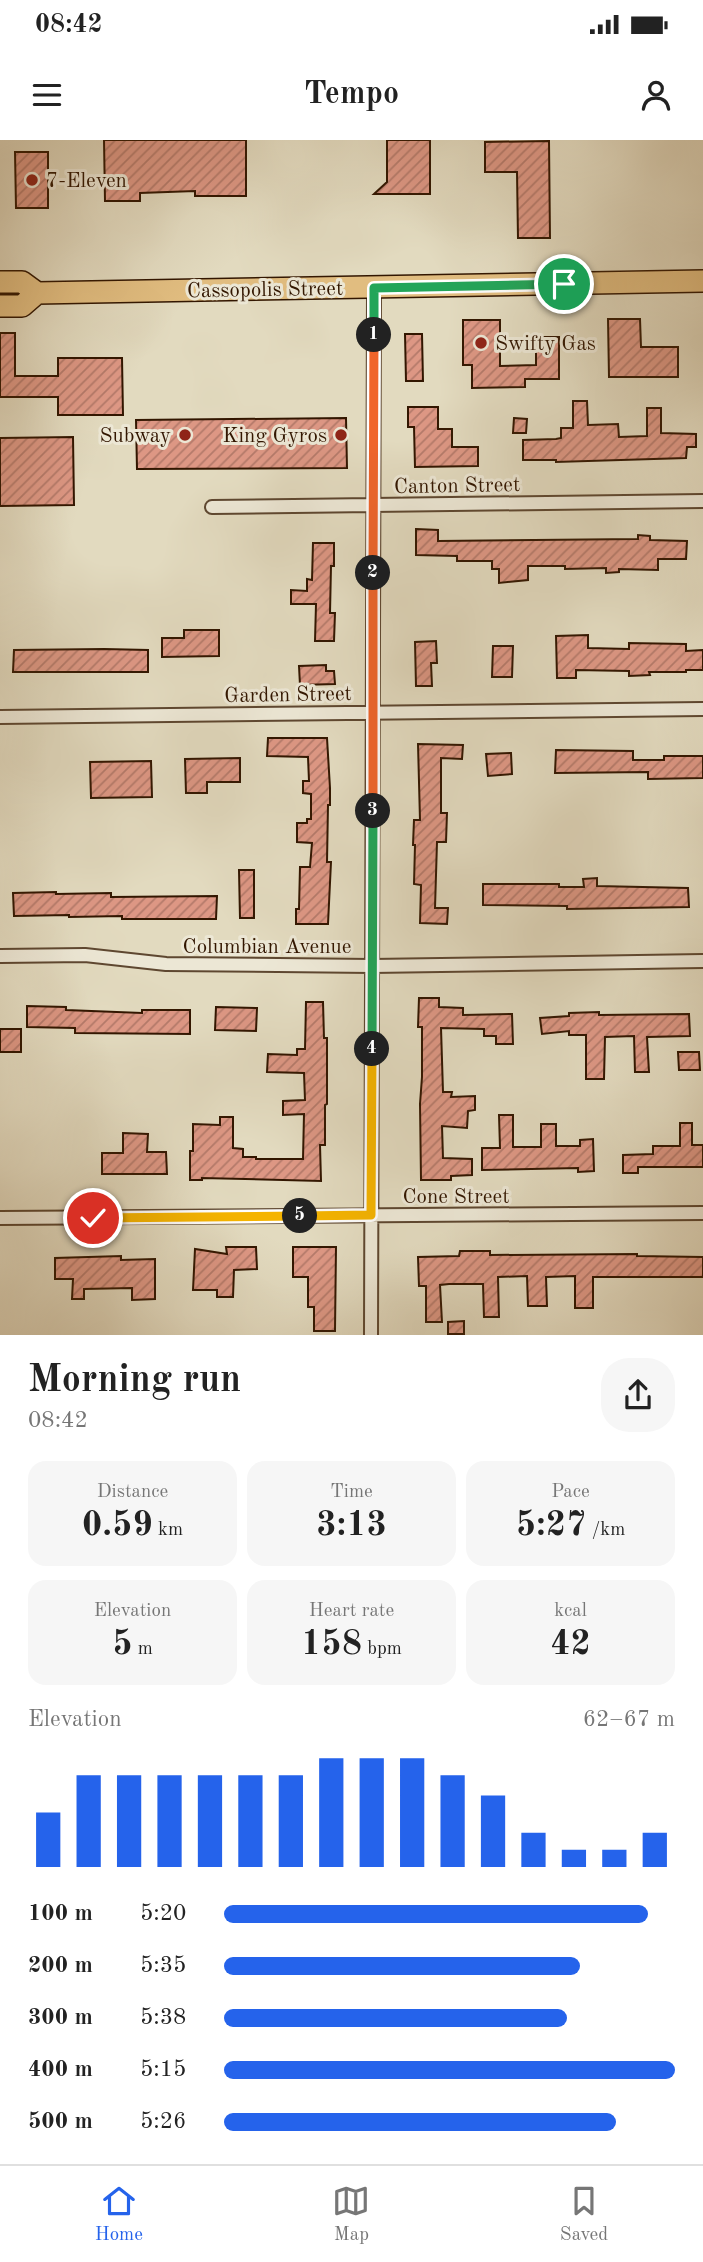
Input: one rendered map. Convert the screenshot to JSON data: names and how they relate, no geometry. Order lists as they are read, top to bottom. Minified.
{"streets":{"main road":["Cassopolis Street"],"street":["Canton Street","Garden Street","Columbian Avenue","Cone Street"]},"places":["7-Eleven","Swifty Gas","Subway","King Gyros"],"page":{"status":"08:42","header":"Tempo","pins":["1","2","3","4","5"],"heading":["Morning run","08:42"],"stats":[["Distance","0.59 km"],["Time","3:13"],["Pace","5:27 /km"],["Elevation","5 m"],["Heart rate","158 bpm"],["kcal","42"]],"chart":["Elevation","62–67 m"],"list":[{"name":"100 m","note":"5:20"},{"name":"200 m","note":"5:35"},{"name":"300 m","note":"5:38"},{"name":"400 m","note":"5:15"},{"name":"500 m","note":"5:26"}],"tabs":["Home","Map","Saved"]}}
